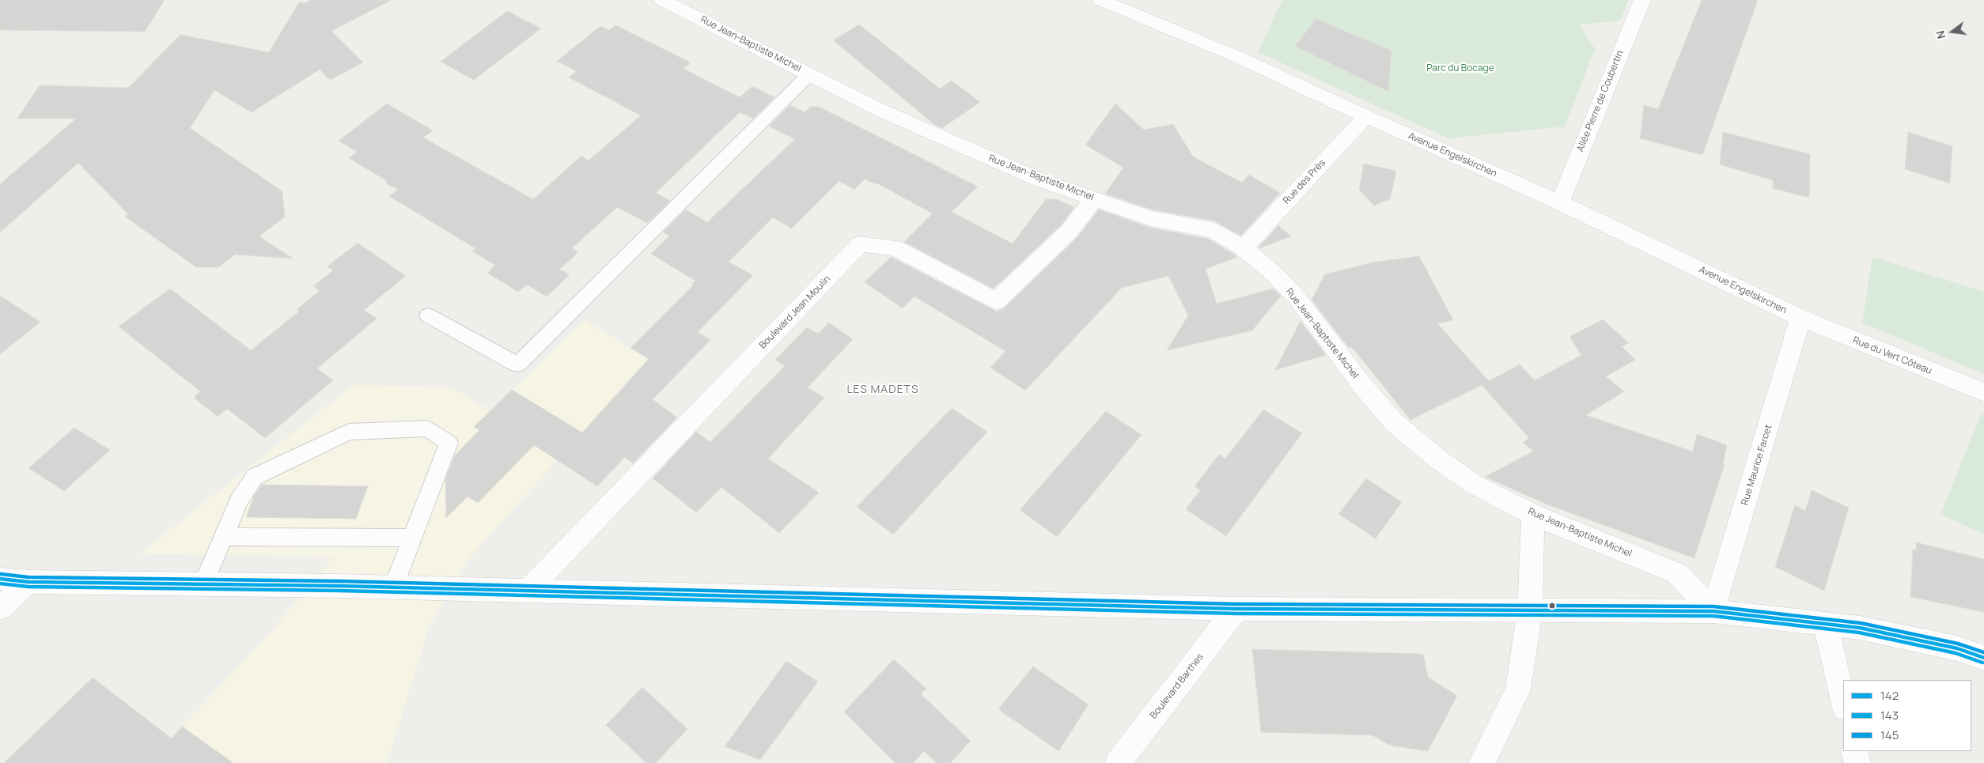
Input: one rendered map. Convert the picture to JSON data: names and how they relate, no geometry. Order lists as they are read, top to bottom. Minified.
{"streets":{"street":["Rue Jean-Baptiste Michel","Allée Pierre de Coubertin","Avenue Engelskirchen","Rue des Près","Boulevard Jean Moulin","Rue du Vert Côteau","Rue Maurice Farcet","Boulevard Barthes"]},"crossings":[["Rue Jean-Baptiste Michel","Rue des Près"],["Rue Jean-Baptiste Michel","Boulevard Jean Moulin"],["Rue Jean-Baptiste Michel","Rue Maurice Farcet"],["Allée Pierre de Coubertin","Avenue Engelskirchen"],["Avenue Engelskirchen","Rue des Près"],["Avenue Engelskirchen","Rue du Vert Côteau"],["Avenue Engelskirchen","Rue Maurice Farcet"],["Rue du Vert Côteau","Rue Maurice Farcet"]],"districts":["LES MADETS"],"parks":["Parc du Bocage"],"lines":["transit line 145","transit line 142","transit line 143"],"legend":["142","143","145"],"north":"left"}
